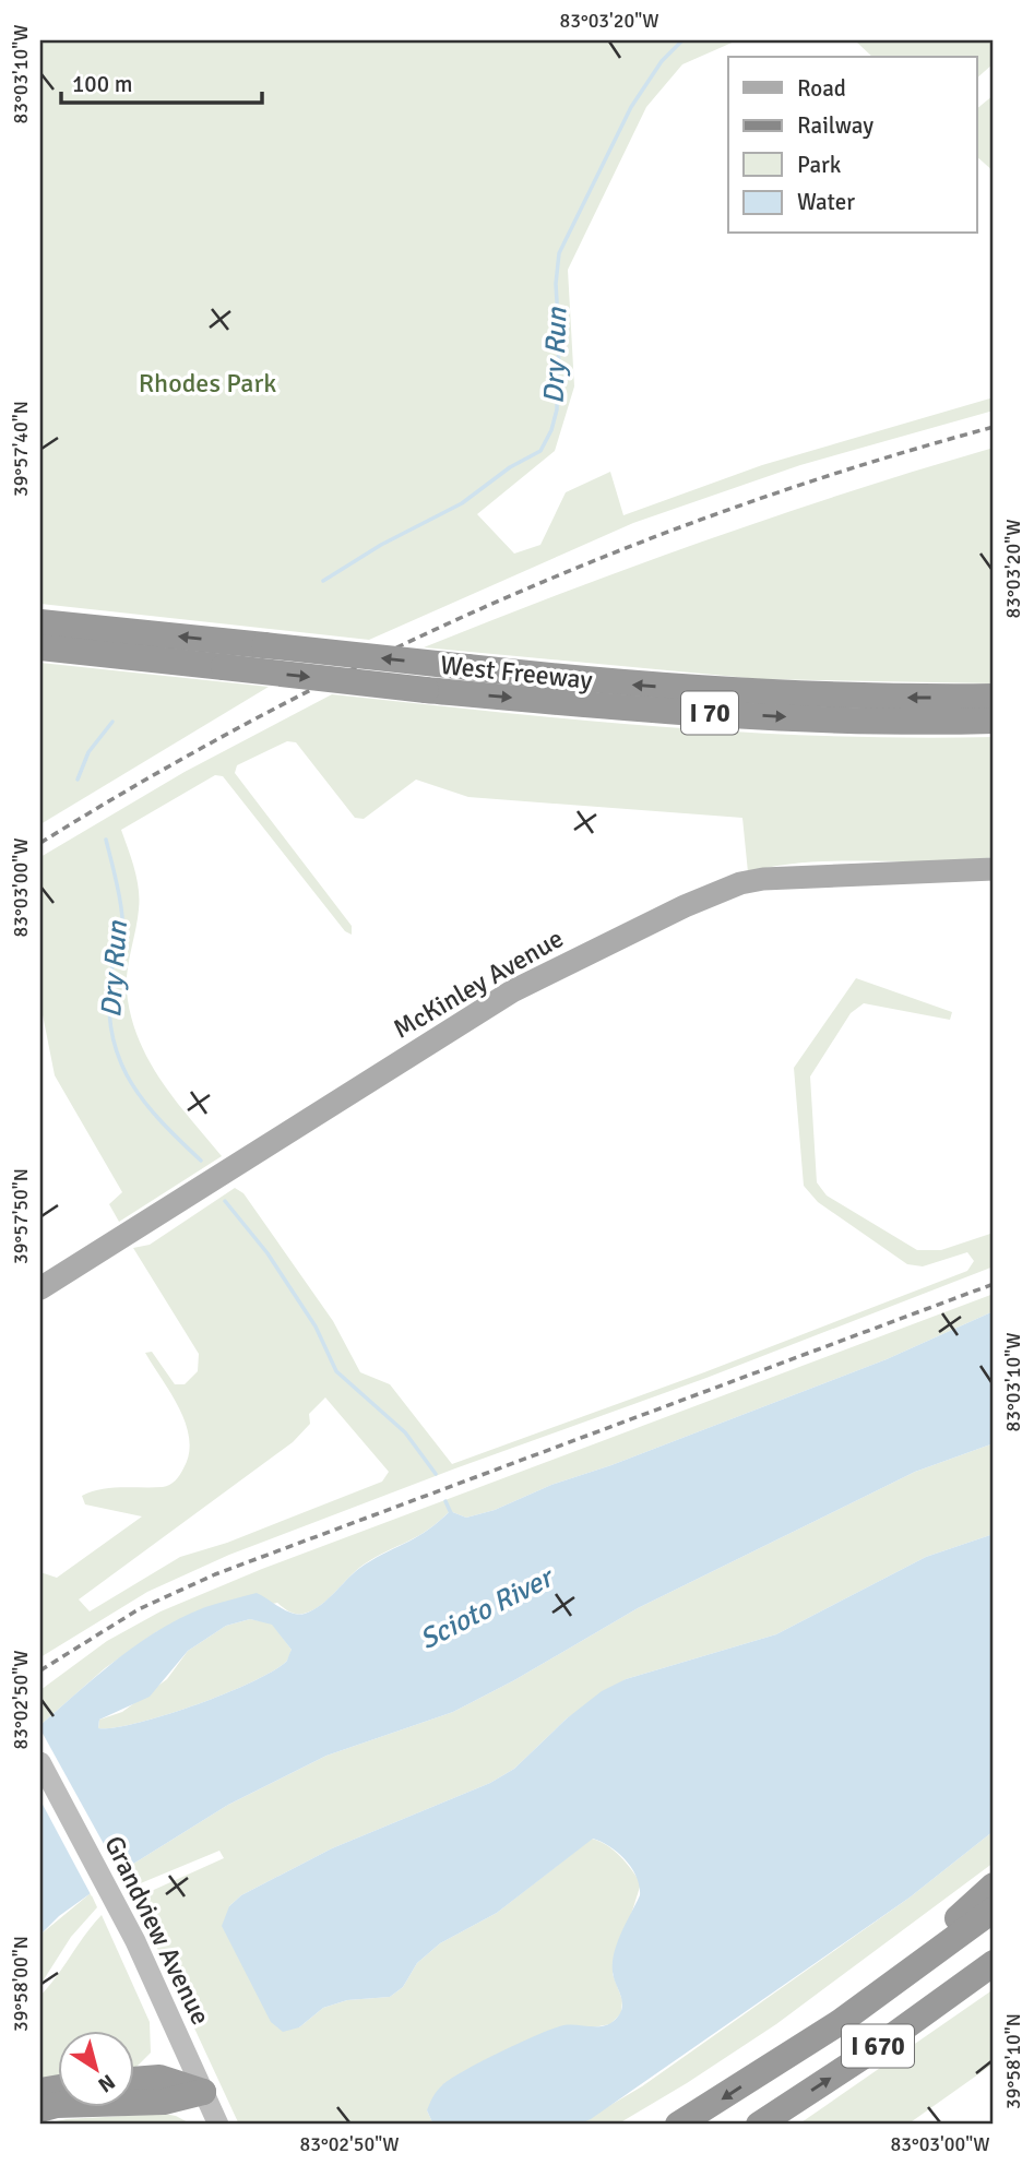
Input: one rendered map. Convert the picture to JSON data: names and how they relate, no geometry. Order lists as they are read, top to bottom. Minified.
{"streets":{"highway":["West Freeway","I 70","I 670"],"main road":["McKinley Avenue","Grandview Avenue"]},"water":["Dry Run","Scioto River"],"parks":["Rhodes Park"],"legend":["Road","Railway","Park","Water"],"scale_bar":"100 m","north":"bottom right","coordinates":["83°03'20\"W","83°03'10\"W","39°57'40\"N","83°03'00\"W","39°57'50\"N","83°02'50\"W","39°58'00\"N","39°58'10\"N"]}
